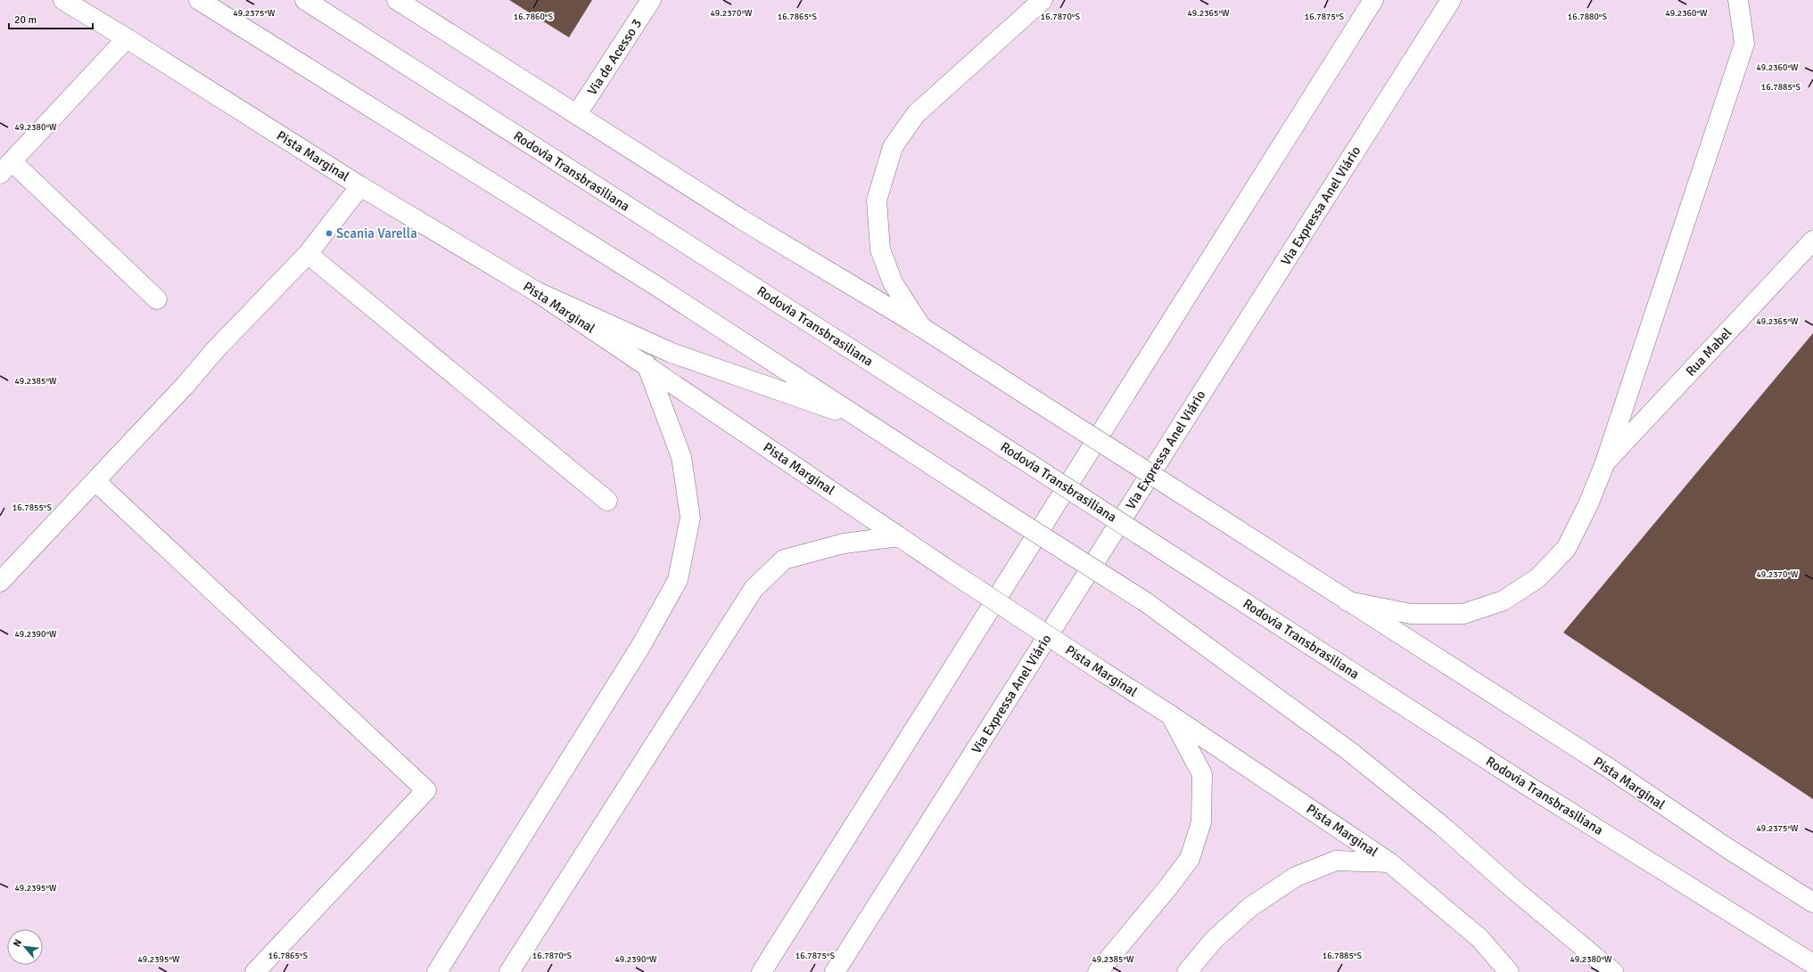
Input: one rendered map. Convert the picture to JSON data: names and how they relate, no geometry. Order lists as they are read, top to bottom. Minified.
{"streets":{"main road":["Via de Acesso 3","Pista Marginal","Rodovia Transbrasiliana","Via Expressa Anel Viário","Rua Mabel"]},"crossings":[["Via de Acesso 3","Pista Marginal"]],"places":["Scania Varella"],"scale_bar":"20 m","north":"top left","coordinates":["49.2370°W","49.2375°W","49.2365°W","49.2360°W","16.7860°S","16.7865°S","16.7870°S","16.7875°S","16.7880°S","16.7885°S","49.2380°W","49.2385°W","16.7855°S","49.2390°W","49.2395°W"]}
